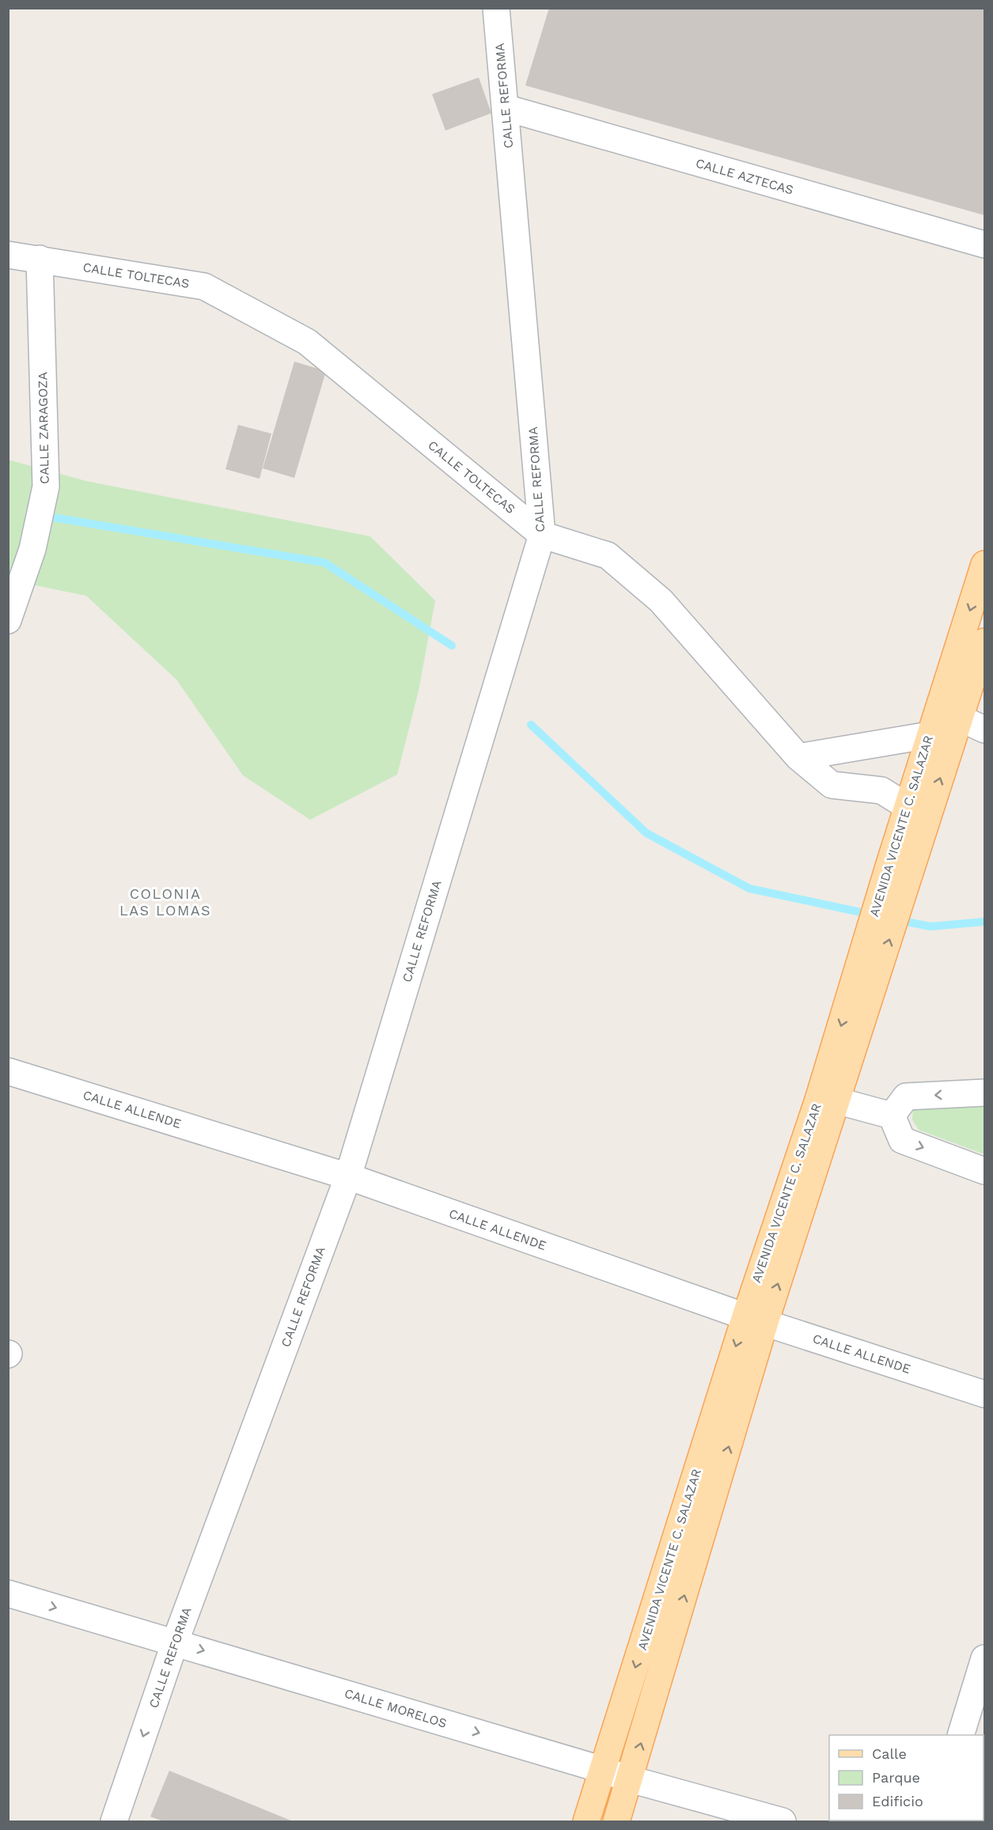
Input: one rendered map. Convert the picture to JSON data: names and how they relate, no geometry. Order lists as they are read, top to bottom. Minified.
{"streets":{"main road":["AVENIDA VICENTE C. SALAZAR"],"street":["CALLE REFORMA","CALLE AZTECAS","CALLE TOLTECAS","CALLE ZARAGOZA","CALLE ALLENDE","CALLE MORELOS"]},"crossings":[["CALLE REFORMA","CALLE AZTECAS"],["CALLE REFORMA","CALLE TOLTECAS"],["CALLE REFORMA","CALLE ALLENDE"],["CALLE REFORMA","CALLE MORELOS"],["CALLE TOLTECAS","CALLE ZARAGOZA"],["CALLE TOLTECAS","AVENIDA VICENTE C. SALAZAR"],["AVENIDA VICENTE C. SALAZAR","CALLE ALLENDE"],["AVENIDA VICENTE C. SALAZAR","CALLE MORELOS"]],"one_way":["CALLE MORELOS"],"districts":["COLONIA LAS LOMAS"],"legend":["Calle","Parque","Edificio"]}
